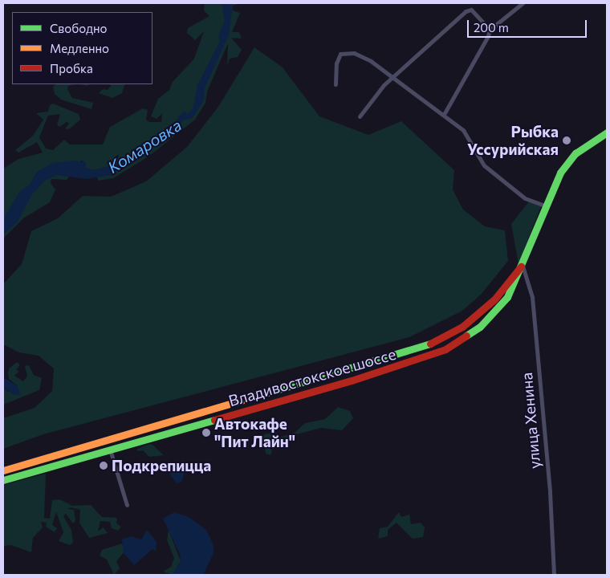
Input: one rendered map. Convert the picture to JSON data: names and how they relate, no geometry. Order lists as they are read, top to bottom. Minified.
{"streets":{"highway":["Владивостокское шоссе"],"street":["улица Хенина"]},"crossings":[["Владивостокское шоссе","улица Хенина"]],"water":["Комаровка"],"places":["Рыбка Уссурийская","Автокафе \"Пит Лайн\"","Подкрепицца"],"legend":["Свободно","Медленно","Пробка"],"scale_bar":"200 m"}
